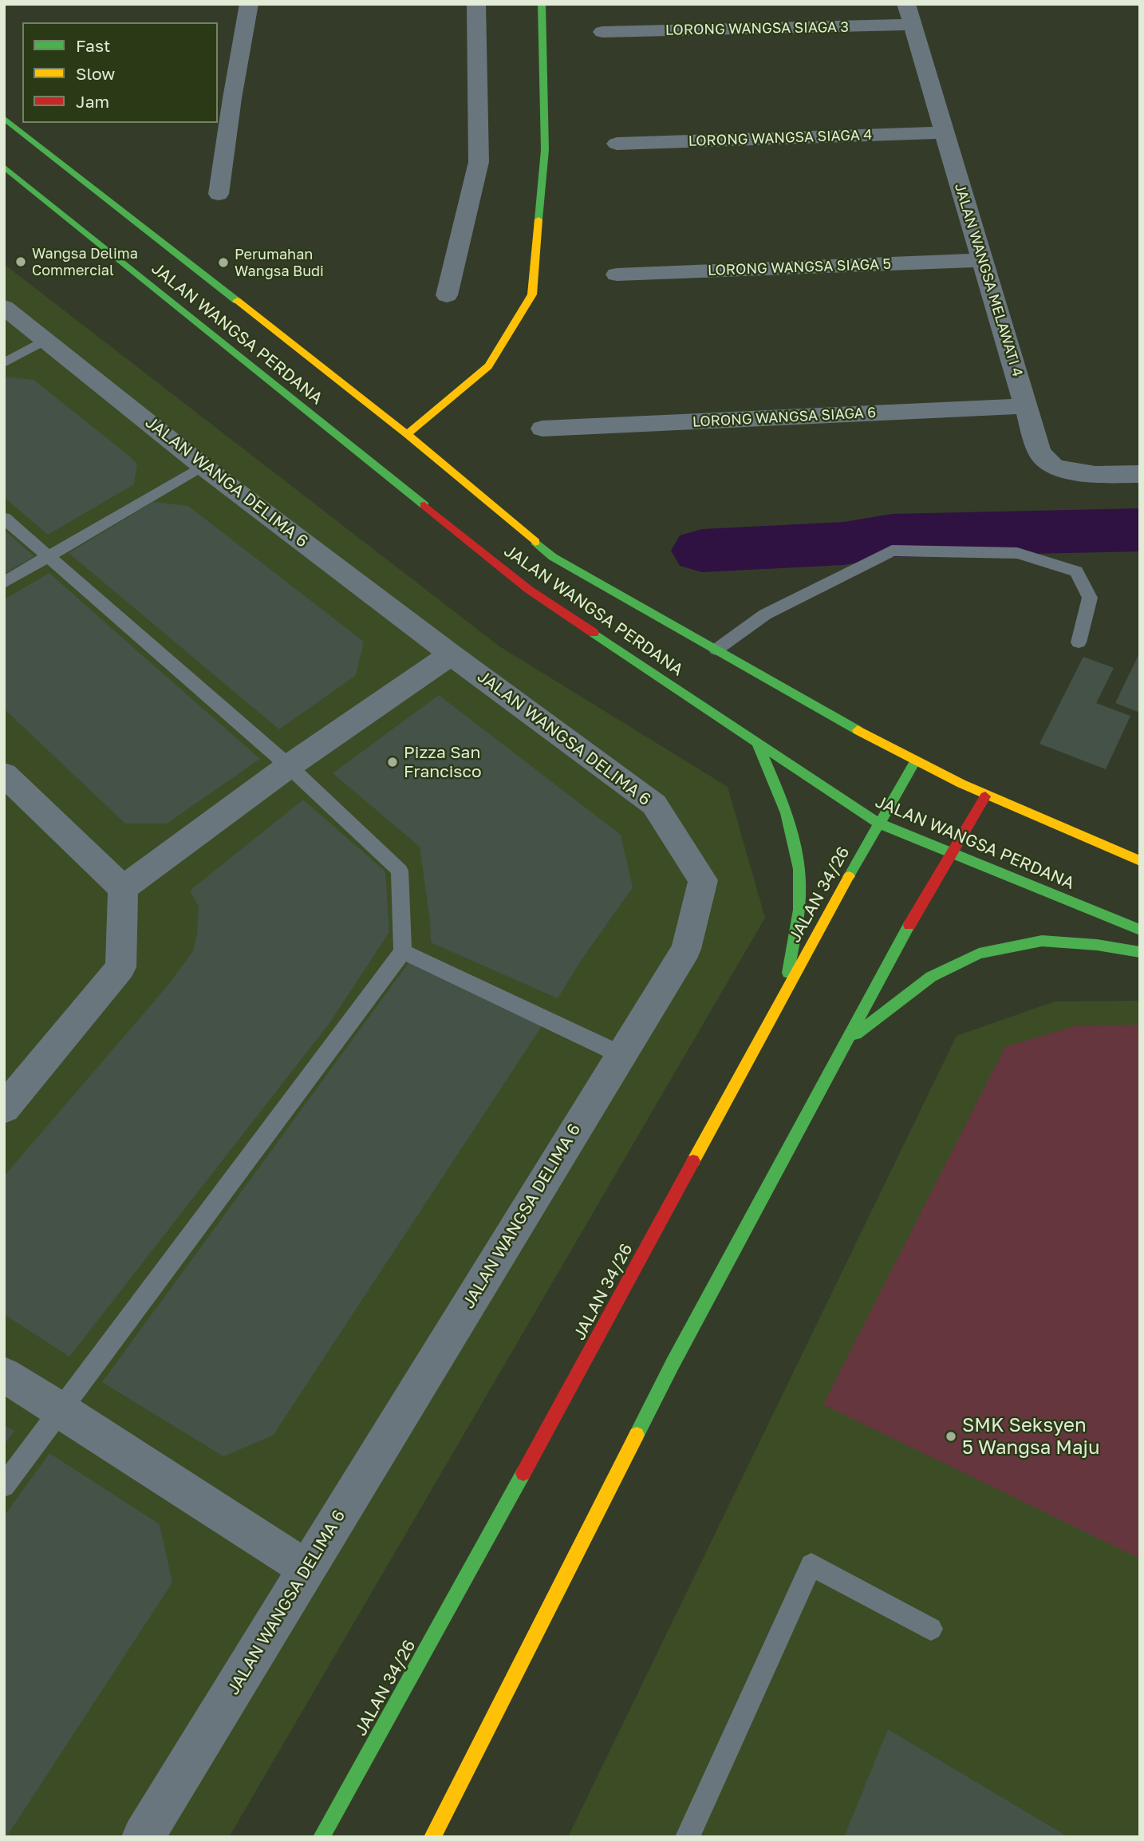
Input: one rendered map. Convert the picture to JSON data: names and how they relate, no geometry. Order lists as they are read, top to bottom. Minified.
{"streets":{"main road":["JALAN WANGSA PERDANA","JALAN 34/26"],"street":["LORONG WANGSA SIAGA 3","LORONG WANGSA SIAGA 4","LORONG WANGSA SIAGA 5","JALAN WANGSA MELAWATI 4","LORONG WANGSA SIAGA 6","JALAN WANGA DELIMA 6","JALAN WANGSA DELIMA 6"]},"crossings":[["LORONG WANGSA SIAGA 3","JALAN WANGSA MELAWATI 4"],["LORONG WANGSA SIAGA 4","JALAN WANGSA MELAWATI 4"],["LORONG WANGSA SIAGA 5","JALAN WANGSA MELAWATI 4"],["JALAN WANGSA MELAWATI 4","LORONG WANGSA SIAGA 6"],["JALAN WANGSA PERDANA","JALAN 34/26"],["JALAN WANGA DELIMA 6","JALAN WANGSA DELIMA 6"]],"places":["Wangsa Delima Commercial","Perumahan Wangsa Budi","Pizza San Francisco","SMK Seksyen 5 Wangsa Maju"],"legend":["Fast","Slow","Jam"]}
